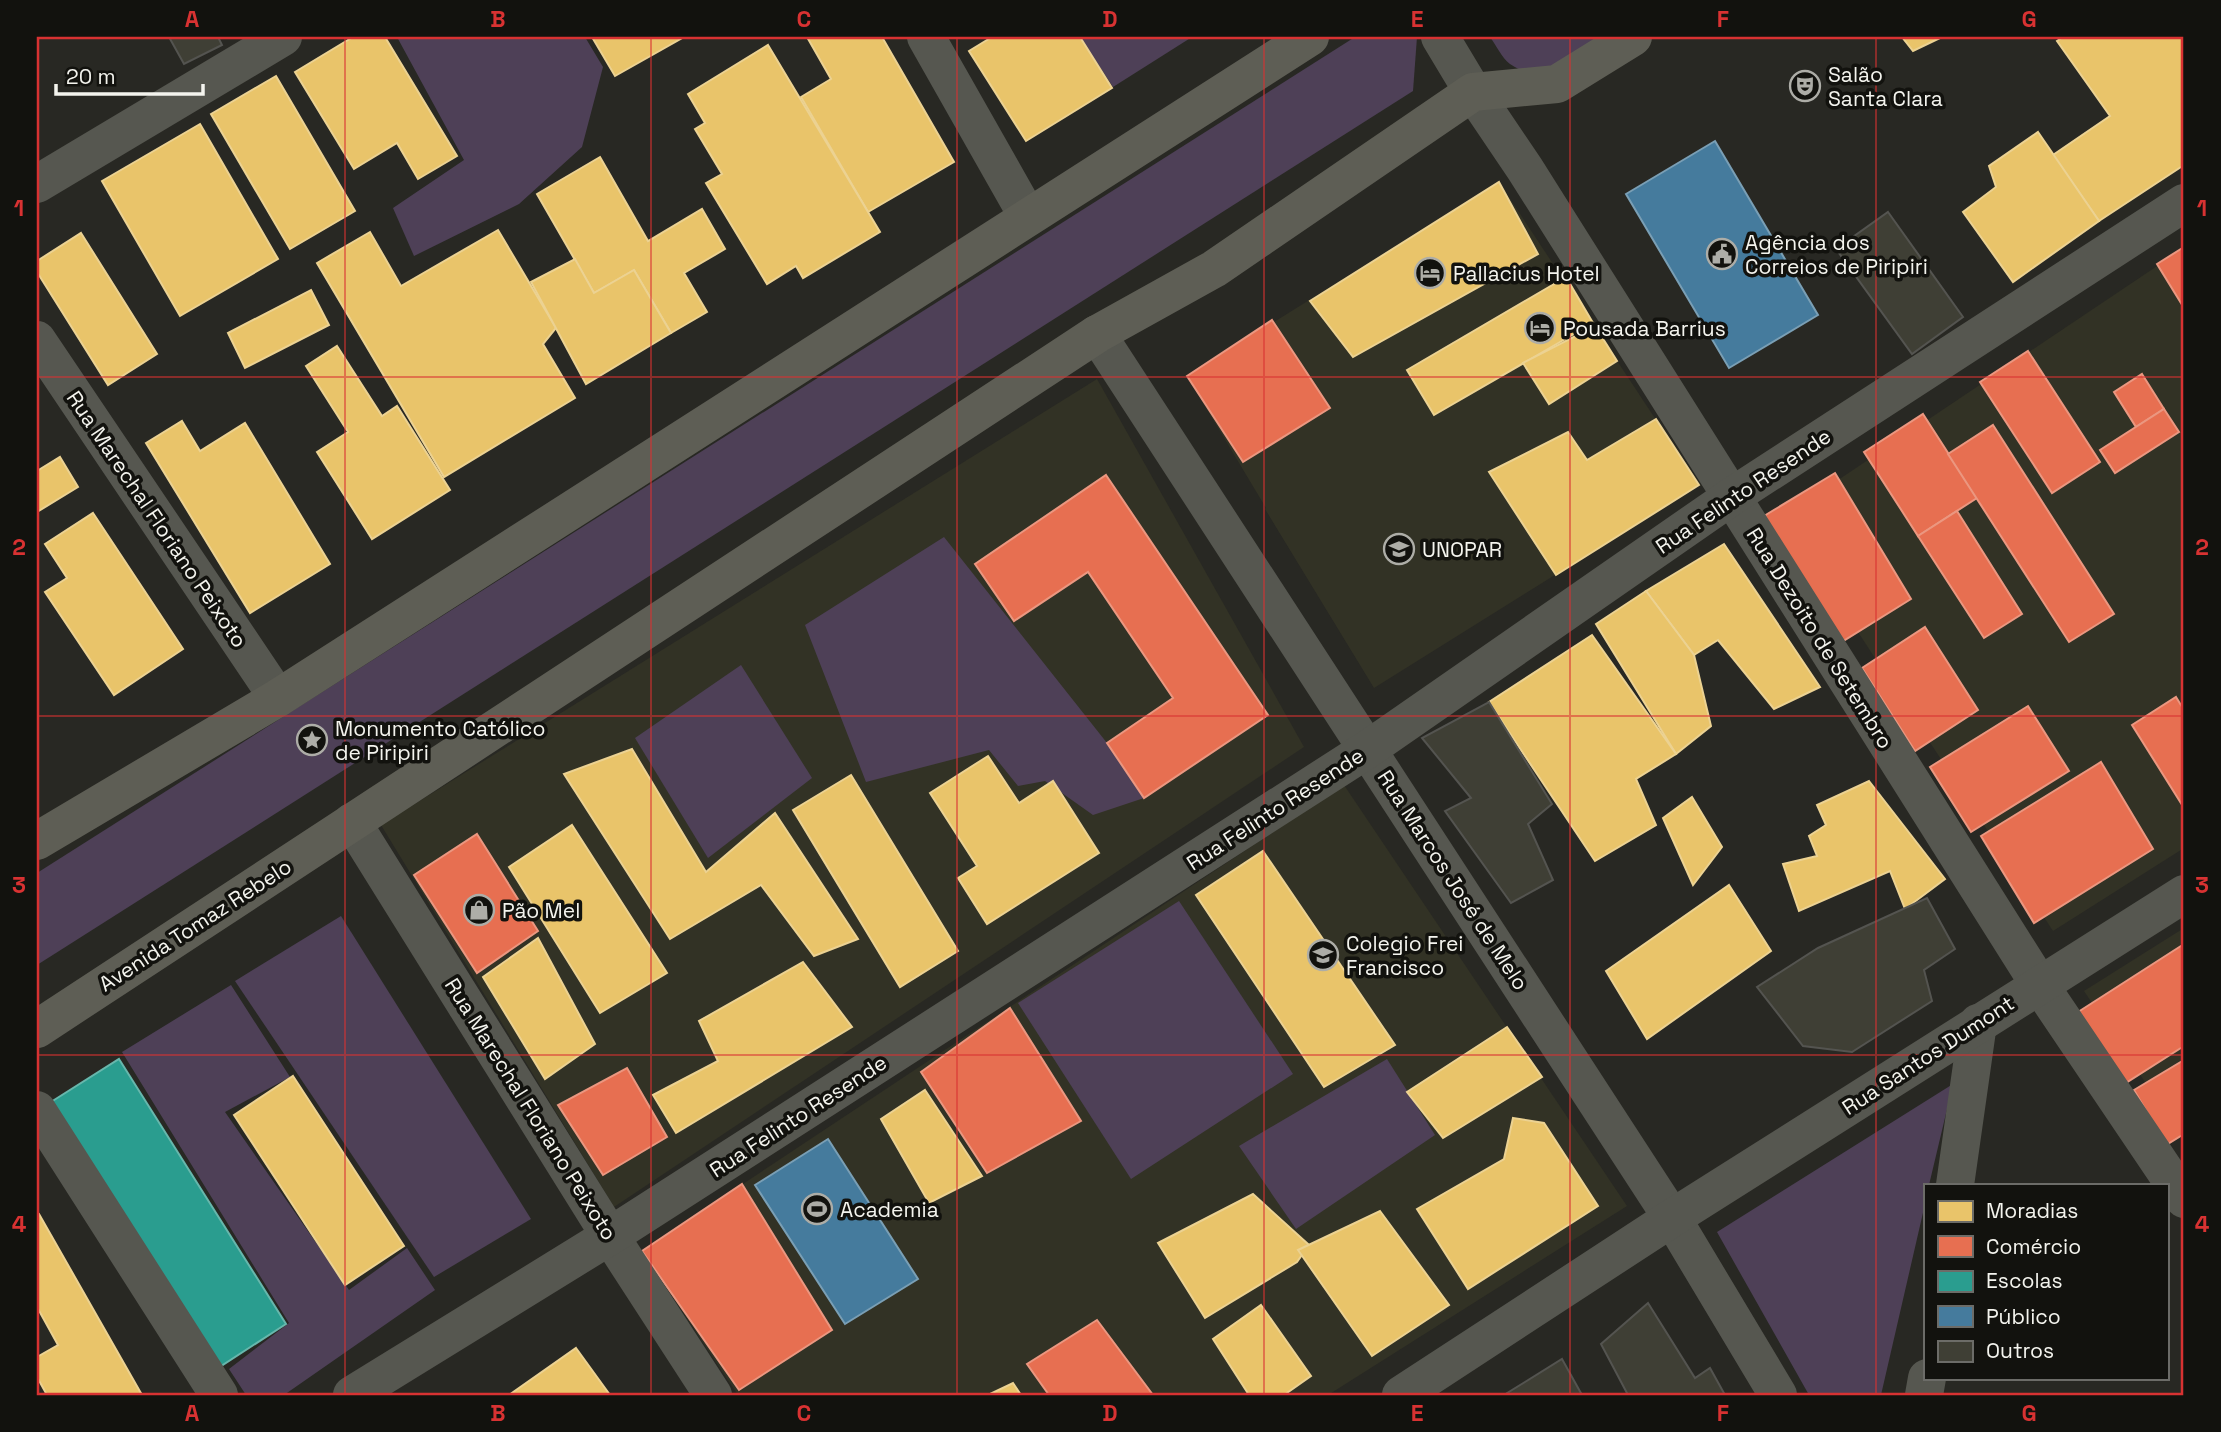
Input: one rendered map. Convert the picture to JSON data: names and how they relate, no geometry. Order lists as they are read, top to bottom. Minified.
{"streets":{"main road":["Avenida Tomaz Rebelo"],"street":["Rua Felinto Resende","Rua Marechal Floriano Peixoto","Rua Dezoito de Setembro","Rua Marcos José de Melo","Rua Santos Dumont"]},"crossings":[["Rua Felinto Resende","Rua Marechal Floriano Peixoto"],["Rua Felinto Resende","Rua Dezoito de Setembro"],["Rua Felinto Resende","Rua Marcos José de Melo"],["Rua Marechal Floriano Peixoto","Avenida Tomaz Rebelo"],["Rua Dezoito de Setembro","Avenida Tomaz Rebelo"],["Rua Dezoito de Setembro","Rua Santos Dumont"],["Rua Marcos José de Melo","Avenida Tomaz Rebelo"],["Rua Marcos José de Melo","Rua Santos Dumont"]],"places":{"theatre":["Salão Santa Clara"],"public building":["Agência dos Correios de Piripiri"],"hotel":["Pallacius Hotel","Pousada Barrius"],"school or university":["UNOPAR","Colegio Frei Francisco"],"place":["Monumento Católico de Piripiri"],"shop":["Pão Mel"],"sports":["Academia"]},"legend":["Moradias","Comércio","Escolas","Público","Outros"],"scale_bar":"20 m","grid":{"columns":["A","B","C","D","E","F","G"],"rows":["1","2","3","4"]}}
